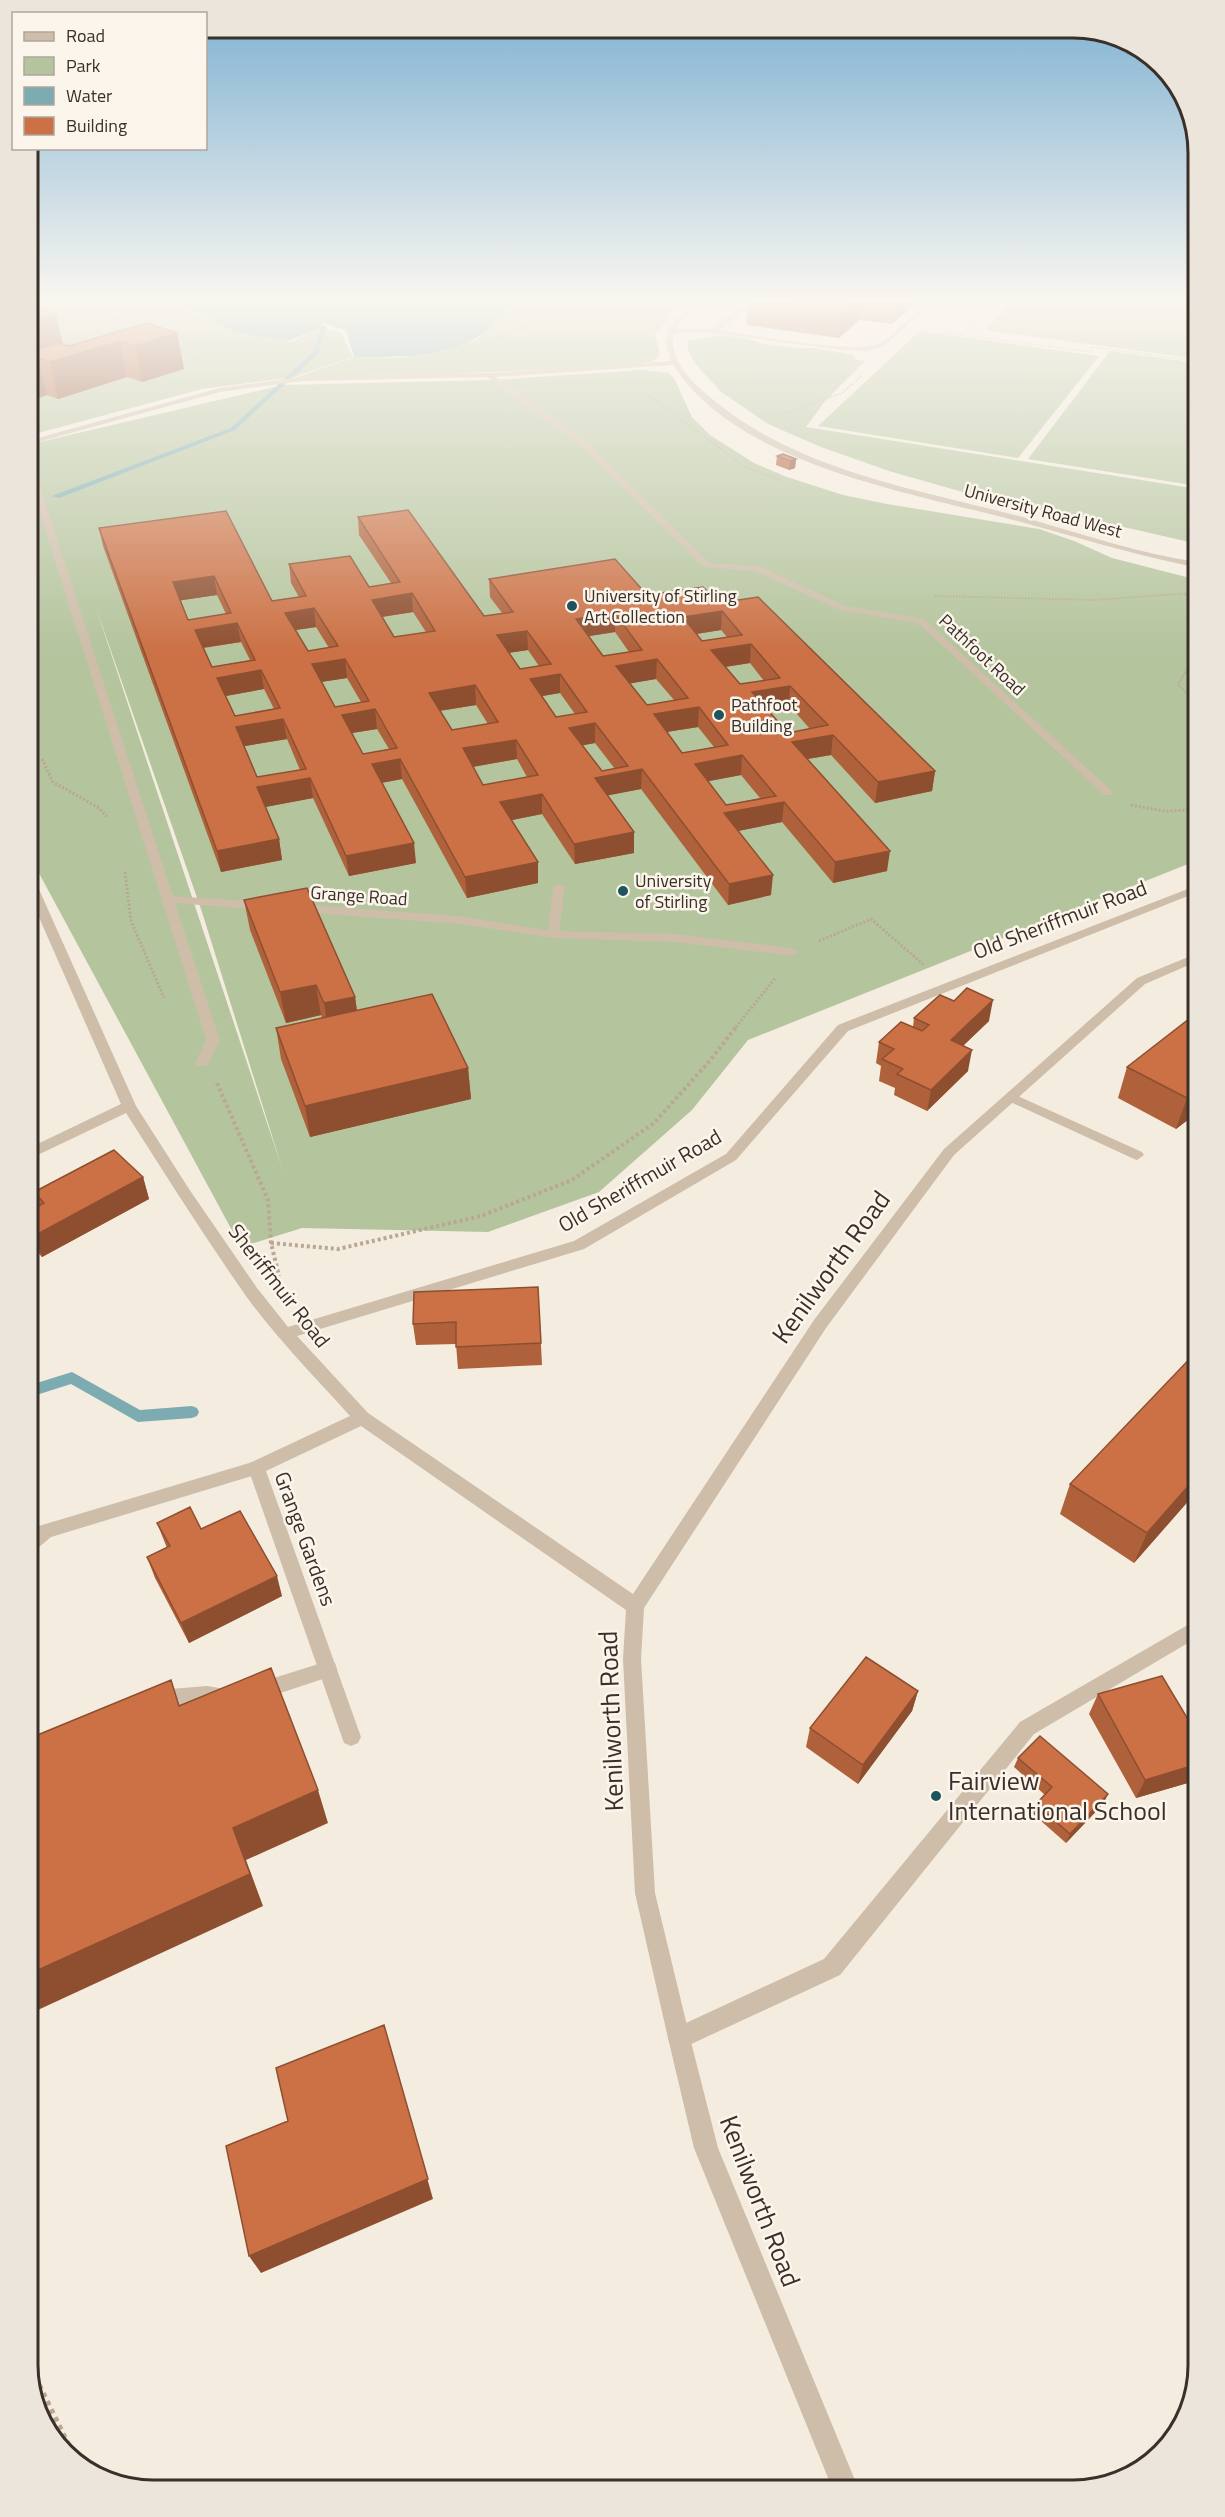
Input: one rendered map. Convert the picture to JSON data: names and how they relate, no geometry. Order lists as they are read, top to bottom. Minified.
{"streets":{"street":["University Road West","Pathfoot Road","Grange Road","Old Sheriffmuir Road","Kenilworth Road","Sheriffmuir Road","Grange Gardens"]},"crossings":[["Old Sheriffmuir Road","Sheriffmuir Road"],["Kenilworth Road","Sheriffmuir Road"],["Sheriffmuir Road","Grange Gardens"]],"places":["University of Stirling Art Collection","Pathfoot Building","University of Stirling","Fairview International School"],"legend":["Road","Park","Water","Building"]}
